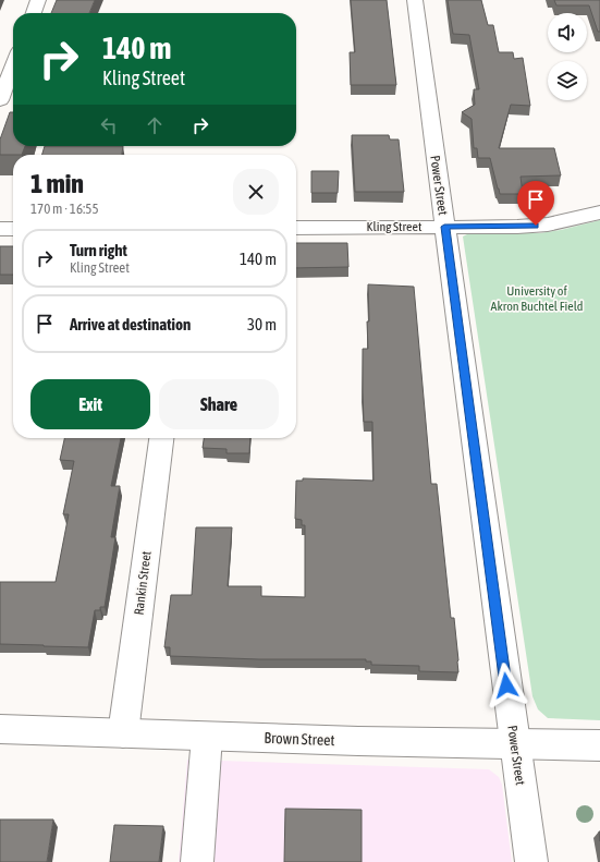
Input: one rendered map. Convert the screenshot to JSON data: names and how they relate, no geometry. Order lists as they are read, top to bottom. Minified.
{"streets":{"street":["Power Street","Kling Street","Rankin Street","Brown Street"]},"crossings":[["Power Street","Kling Street"],["Power Street","Brown Street"],["Rankin Street","Brown Street"]],"parks":["University of Akron Buchtel Field"],"page":{"turn":["140 m","Kling Street"],"heading":["1 min","170 m · 16:55"],"list":[{"name":"Turn right","note":"Kling Street","value":"140 m"},{"name":"Arrive at destination","value":"30 m"}],"buttons":["Exit","Share"]}}
